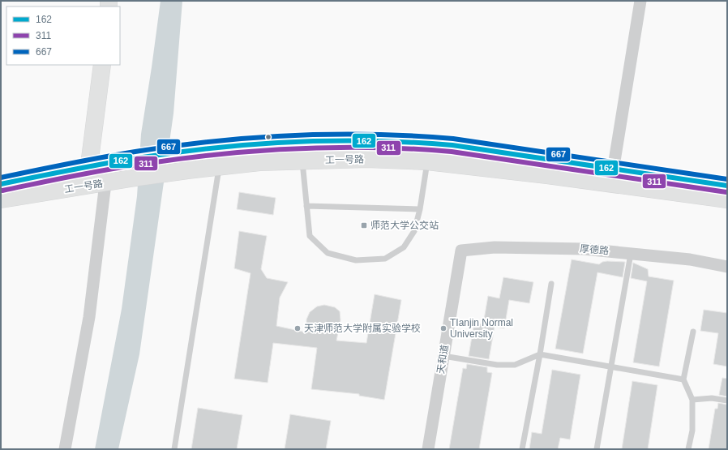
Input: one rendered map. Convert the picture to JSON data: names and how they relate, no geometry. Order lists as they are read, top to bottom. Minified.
{"streets":{"main road":["工一号路"],"street":["厚德路","天和道"]},"crossings":[["厚德路","天和道"]],"places":{"transit":["师范大学公交站"],"other":["天津师范大学附属实验学校","TIanjin Normal University"]},"lines":["transit line 667","transit line 162","transit line 311"],"legend":["162","311","667"]}
